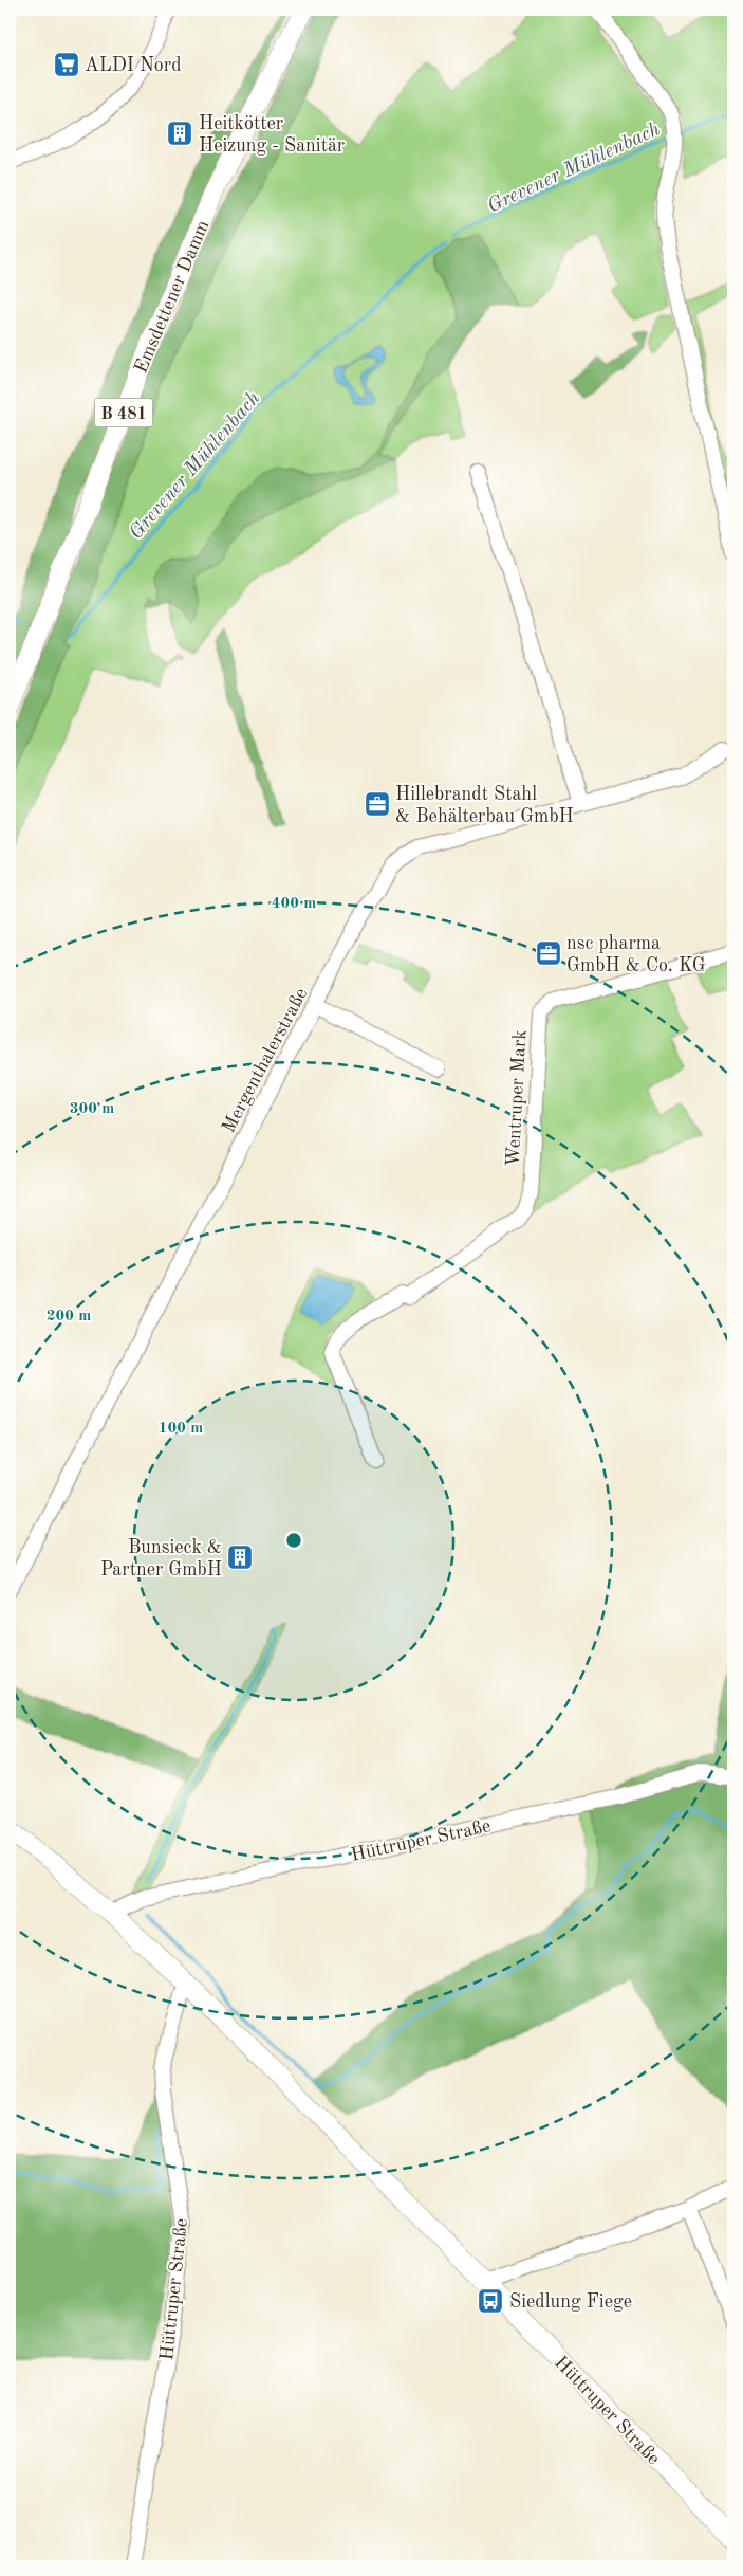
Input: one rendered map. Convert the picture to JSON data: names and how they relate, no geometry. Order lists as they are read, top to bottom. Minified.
{"streets":{"main road":["Emsdettener Damm","B 481","Hüttruper Straße"],"street":["Mergenthalerstraße","Wentruper Mark"]},"water":["Grevener Mühlenbach"],"places":{"supermarket":["ALDI Nord"],"building":["Heitkötter Heizung - Sanitär","Bunsieck & Partner GmbH"],"office":["Hillebrandt Stahl & Behälterbau GmbH","nsc pharma GmbH & Co. KG"],"bus stop":["Siedlung Fiege"]},"rings":["400 m","300 m","200 m","100 m"]}
